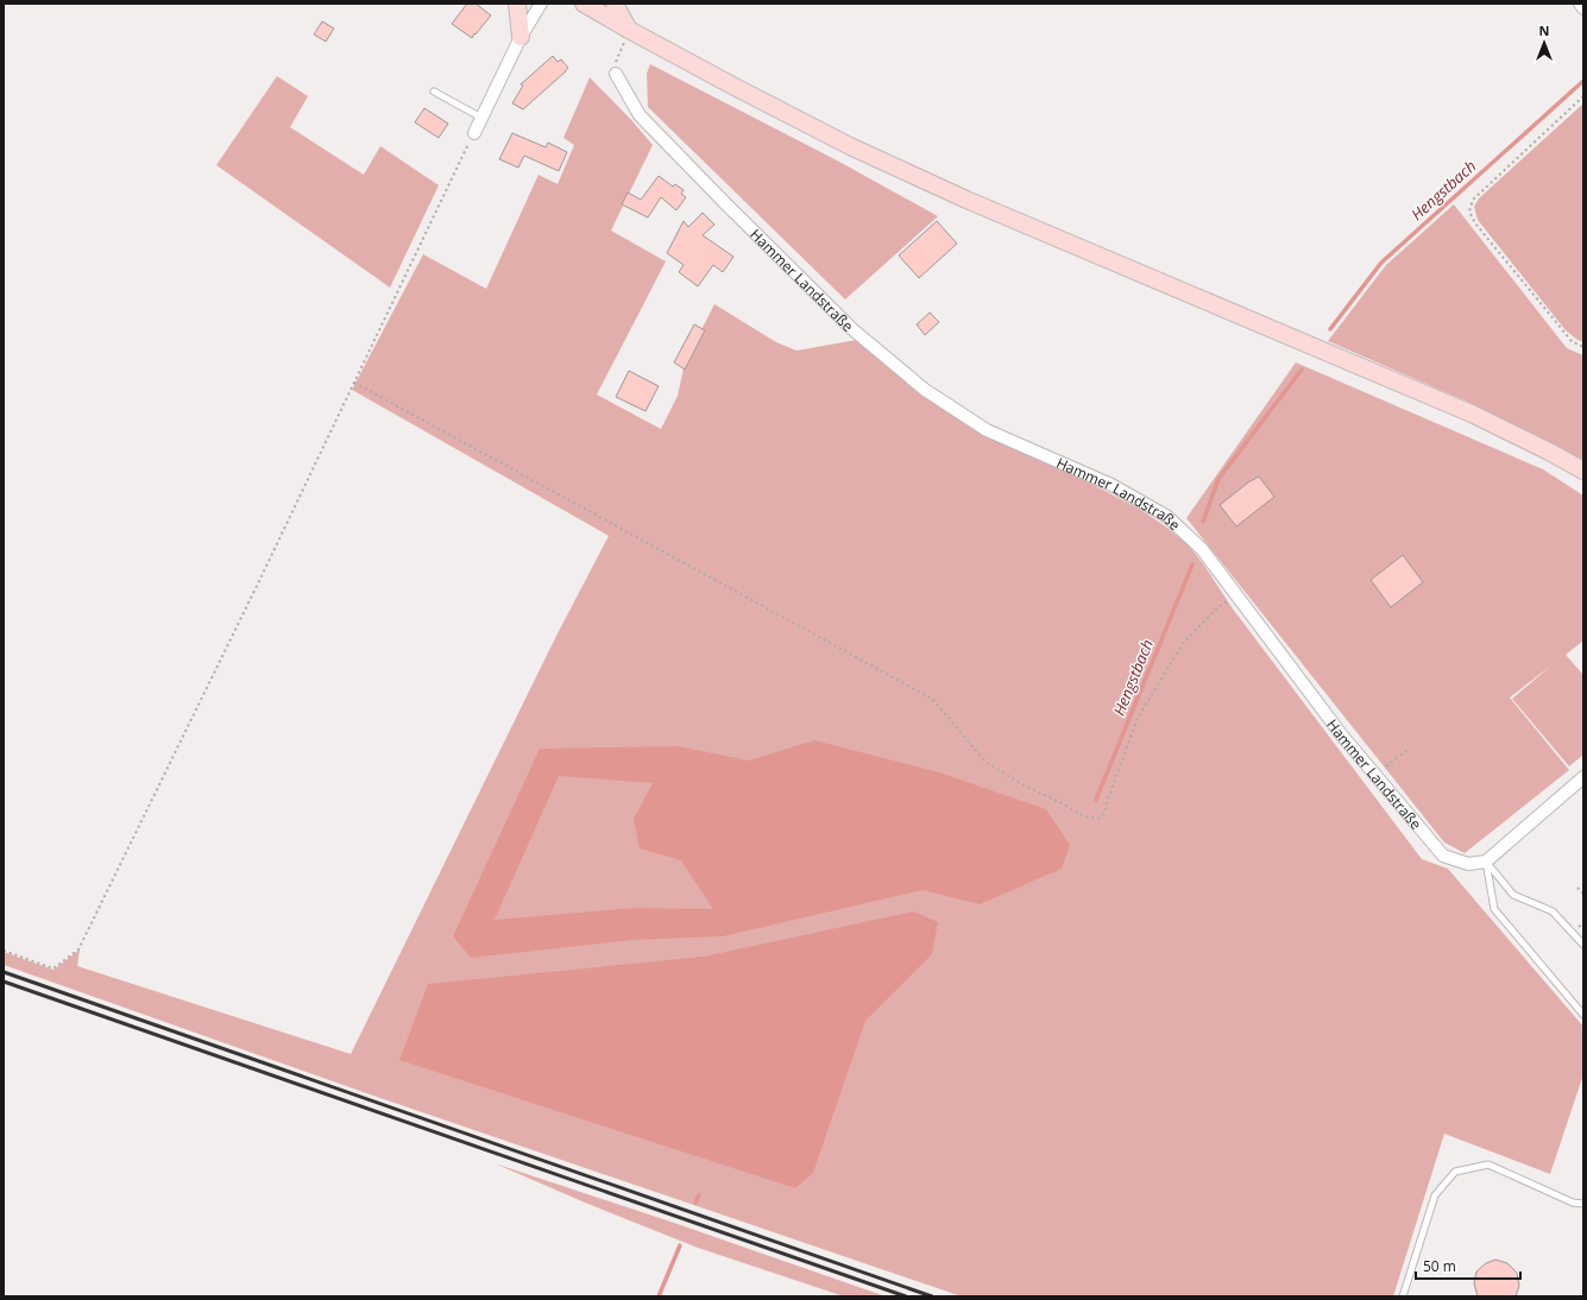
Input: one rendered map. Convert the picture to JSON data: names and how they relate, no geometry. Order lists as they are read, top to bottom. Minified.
{"streets":{"street":["Hammer Landstraße"]},"water":["Hengstbach"],"scale_bar":"50 m","north":"top"}
